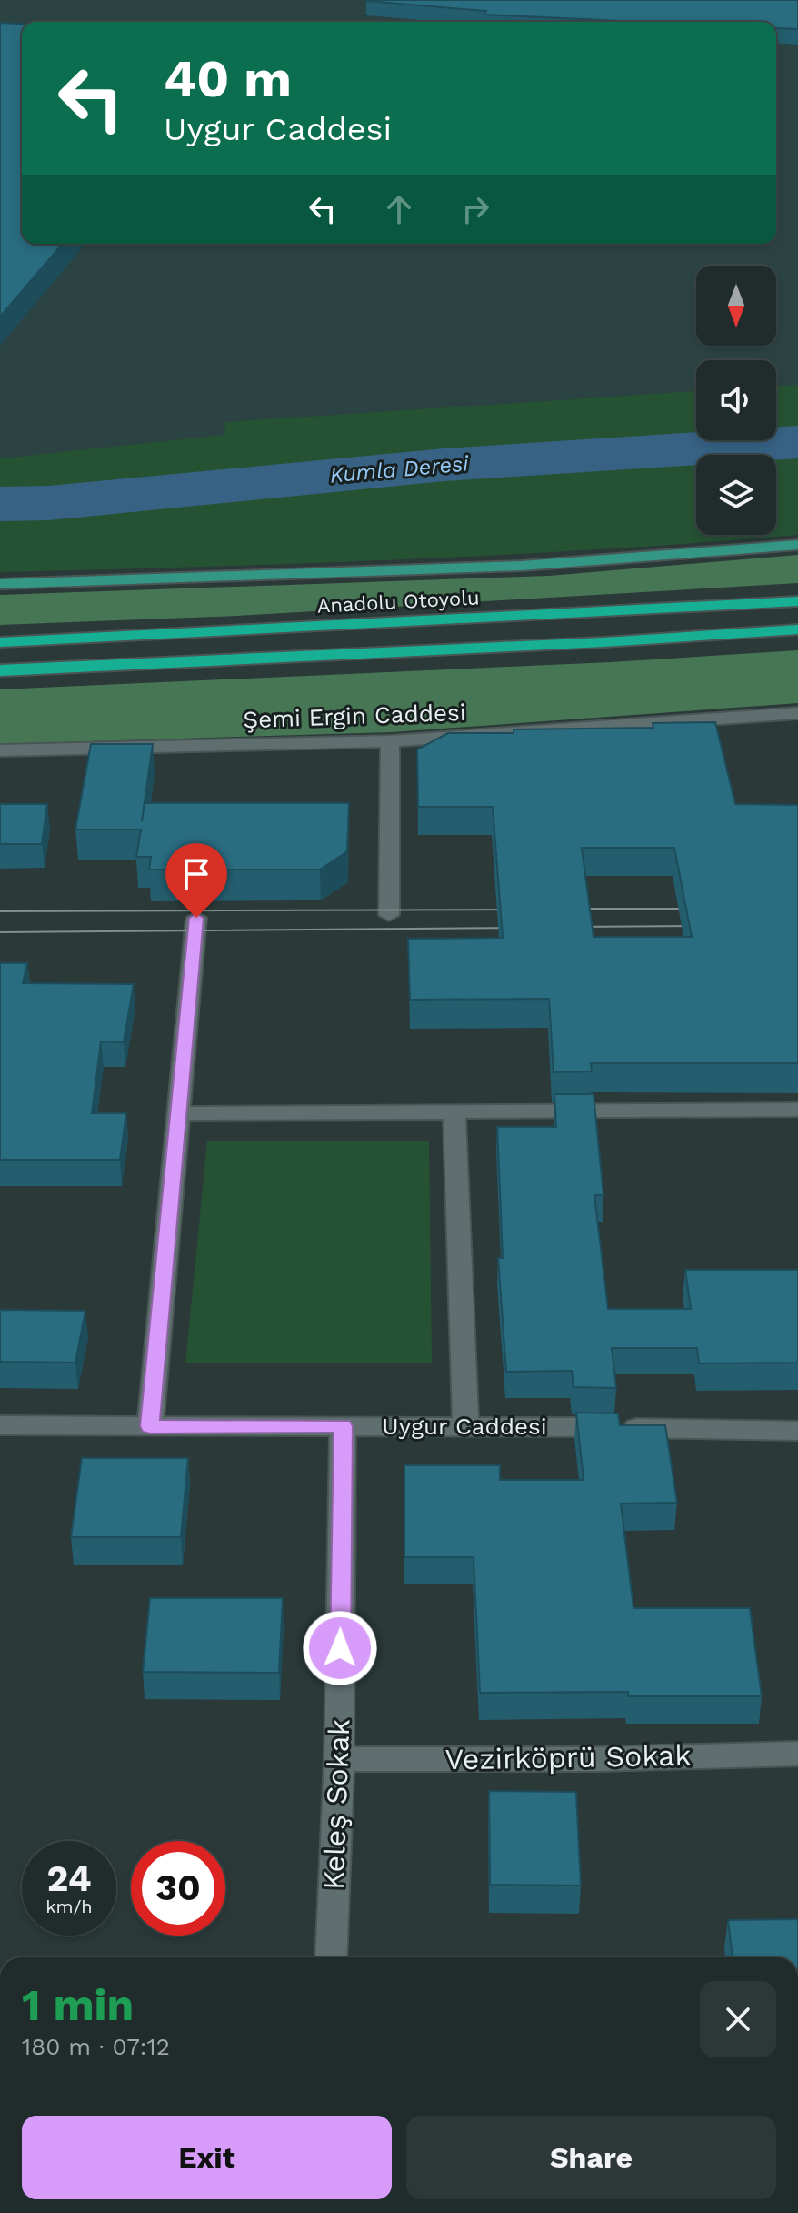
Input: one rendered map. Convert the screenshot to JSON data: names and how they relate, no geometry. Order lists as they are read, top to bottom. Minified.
{"streets":{"highway":["Anadolu Otoyolu"],"street":["Şemi Ergin Caddesi","Uygur Caddesi","Vezirköprü Sokak","Keleş Sokak"]},"crossings":[["Uygur Caddesi","Keleş Sokak"],["Vezirköprü Sokak","Keleş Sokak"]],"water":["Kumla Deresi"],"north":"bottom","page":{"turn":["40 m","Uygur Caddesi"],"speed":"24 km/h","limit":"30","heading":["1 min","180 m · 07:12"],"buttons":["Exit","Share"]}}
